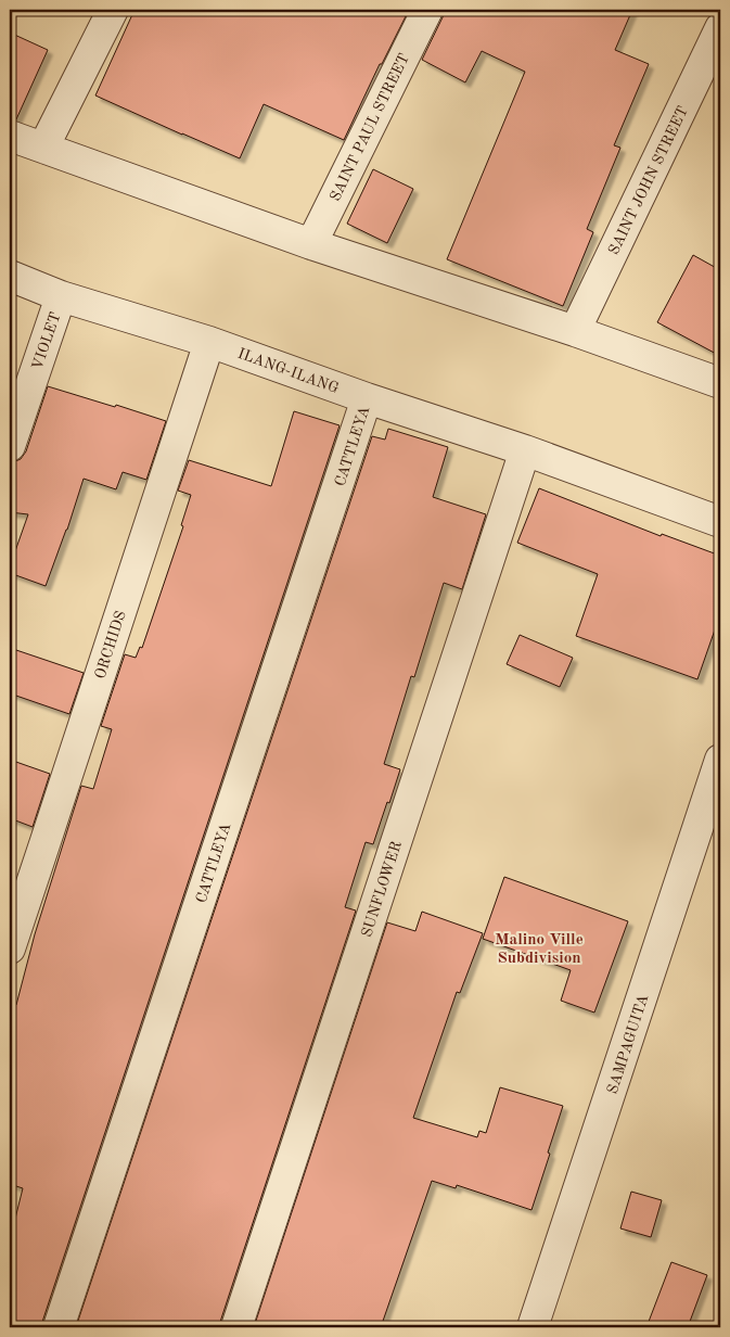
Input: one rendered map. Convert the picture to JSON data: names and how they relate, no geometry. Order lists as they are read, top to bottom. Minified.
{"streets":{"street":["SAINT PAUL STREET","SAINT JOHN STREET","VIOLET","ILANG-ILANG","CATTLEYA","ORCHIDS","SUNFLOWER","SAMPAGUITA"]},"crossings":[["VIOLET","ILANG-ILANG"],["ILANG-ILANG","CATTLEYA"],["ILANG-ILANG","ORCHIDS"],["ILANG-ILANG","SUNFLOWER"]],"districts":["Malino Ville Subdivision"]}
